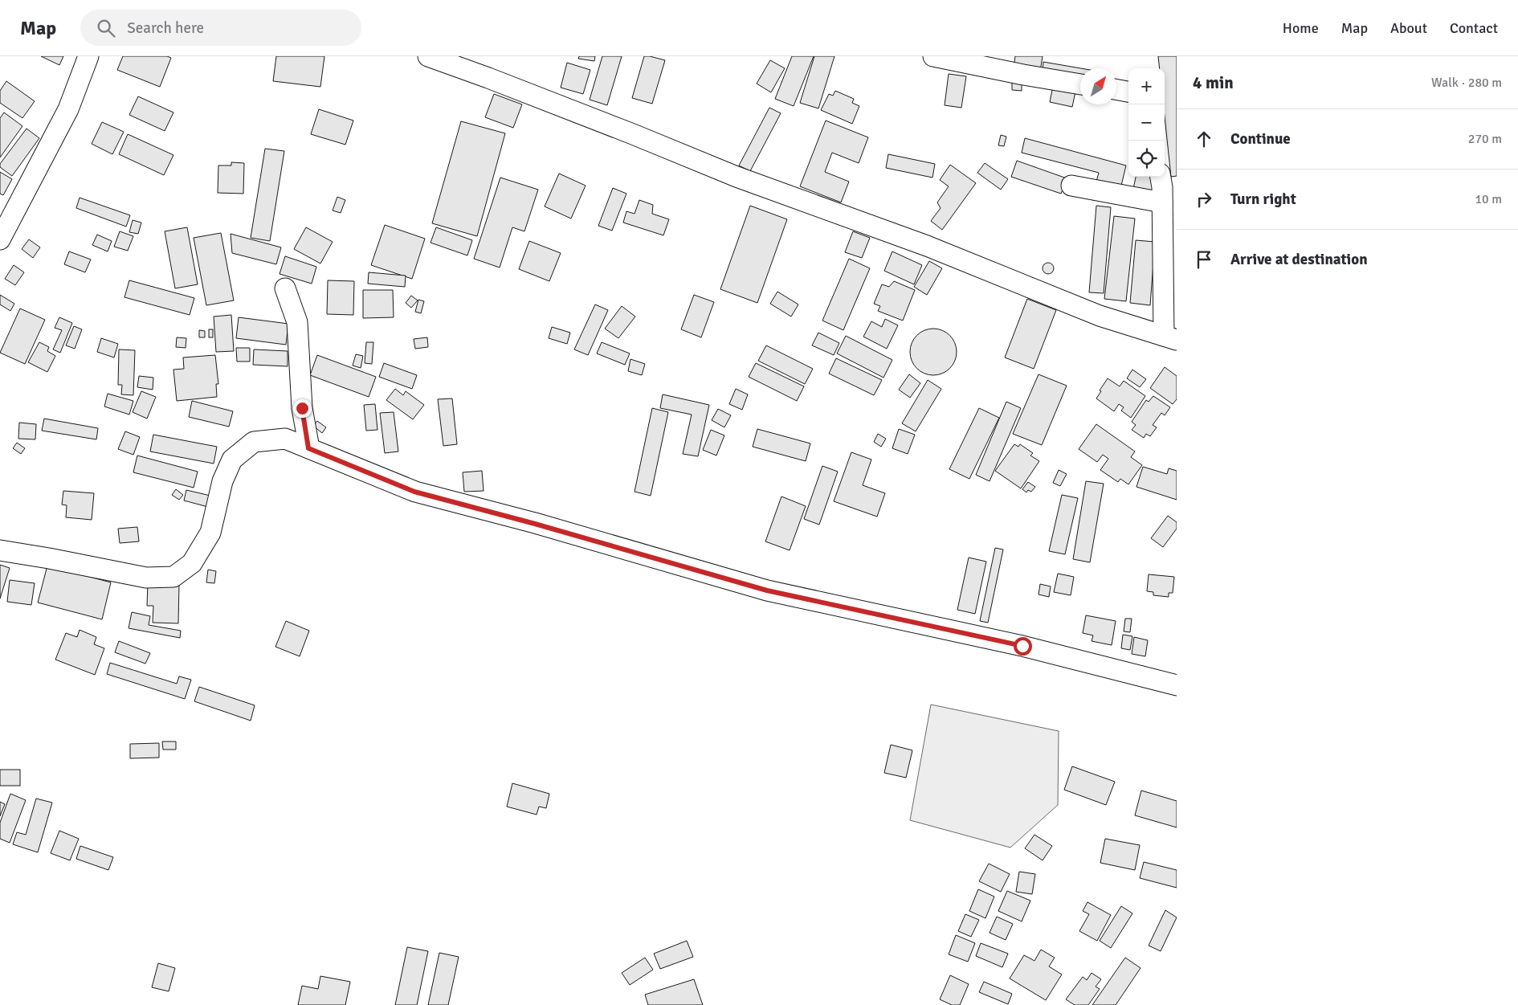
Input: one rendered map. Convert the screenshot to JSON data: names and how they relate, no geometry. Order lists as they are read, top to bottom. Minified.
{"north":"top right","page":{"header":"Map","search":"Search here","nav":["Home","Map","About","Contact"],"heading":["4 min","Walk · 280 m"],"map_buttons":["+","−"],"list":[["Continue","270 m"],["Turn right","10 m"],"Arrive at destination"]}}
